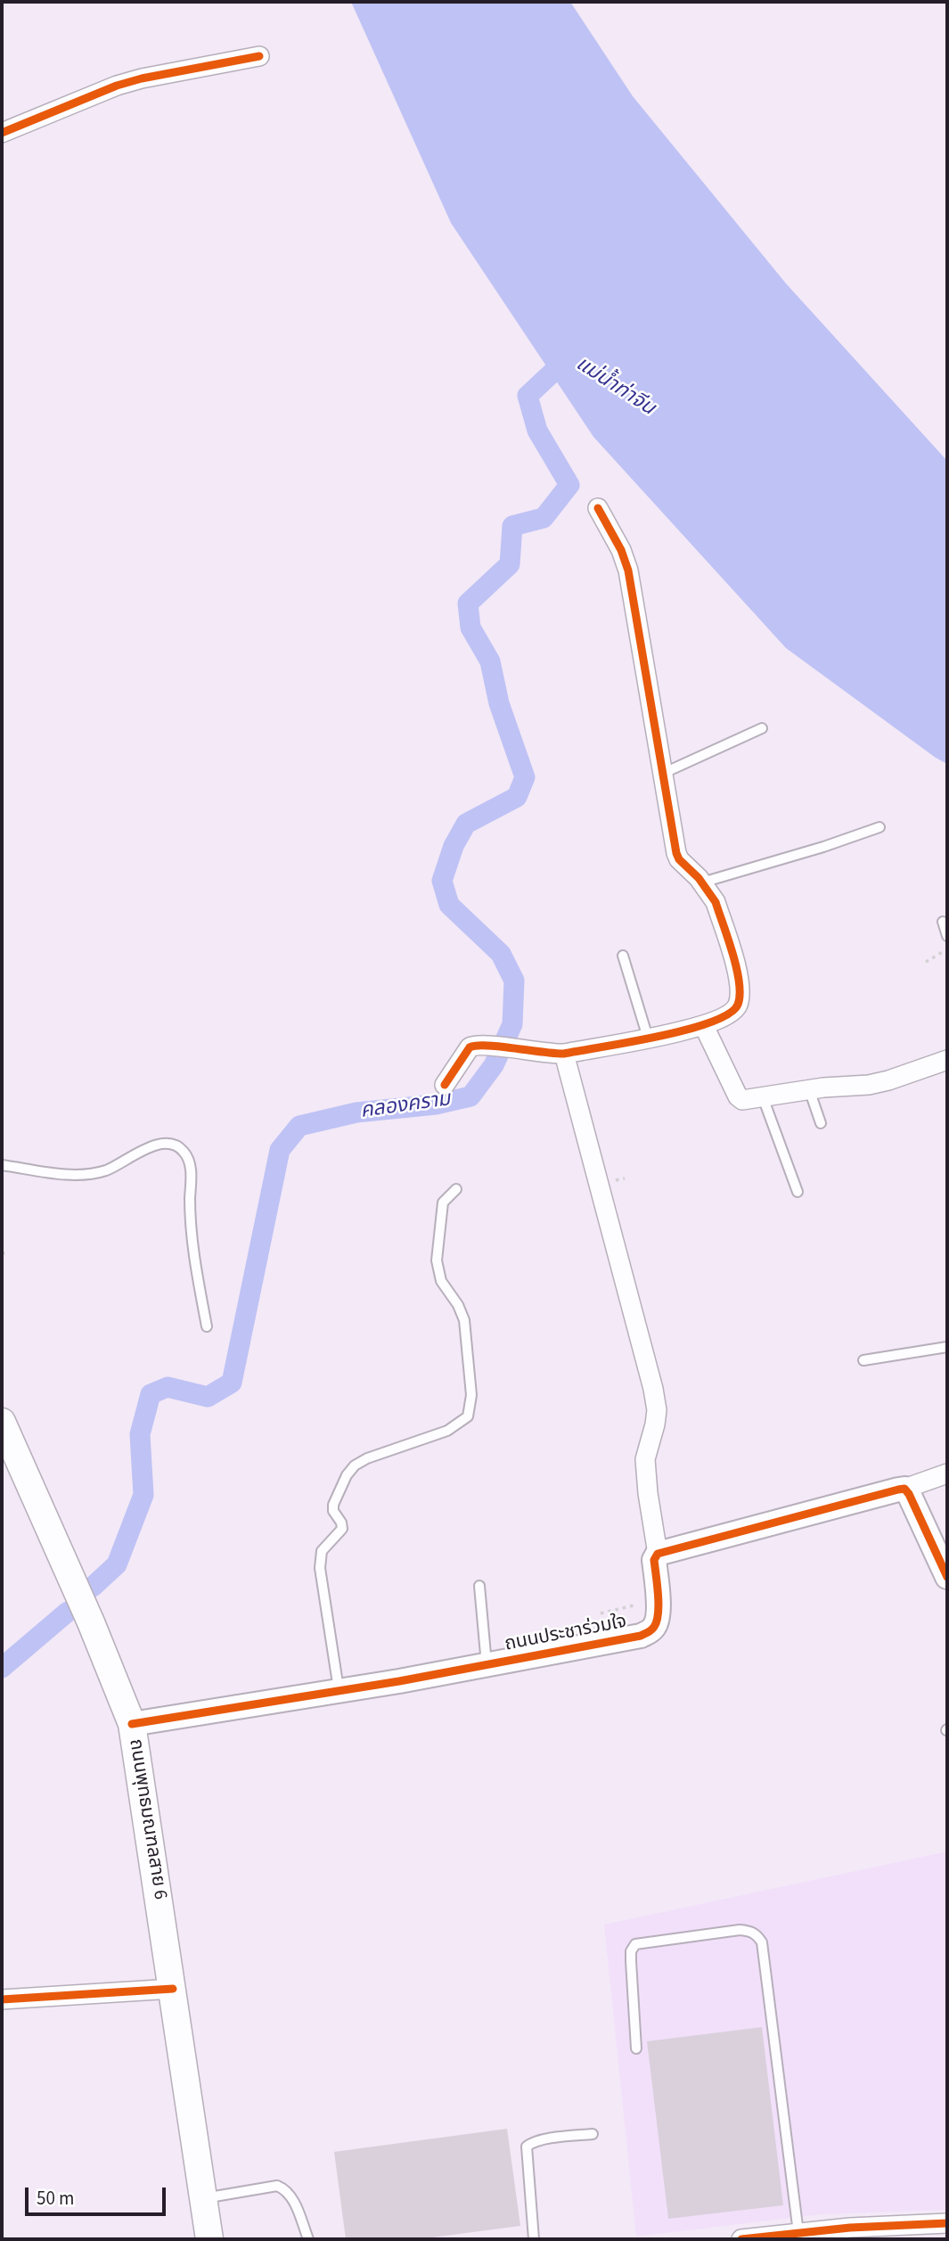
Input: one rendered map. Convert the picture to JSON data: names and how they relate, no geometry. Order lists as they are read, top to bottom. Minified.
{"streets":{"main road":["ถนนพุทธมณฑลสาย 6"],"street":["ถนนประชาร่วมใจ"]},"crossings":[["ถนนประชาร่วมใจ","ถนนพุทธมณฑลสาย 6"]],"water":["แม่น้ำท่าจีน","คลองคราม"],"scale_bar":"50 m"}
